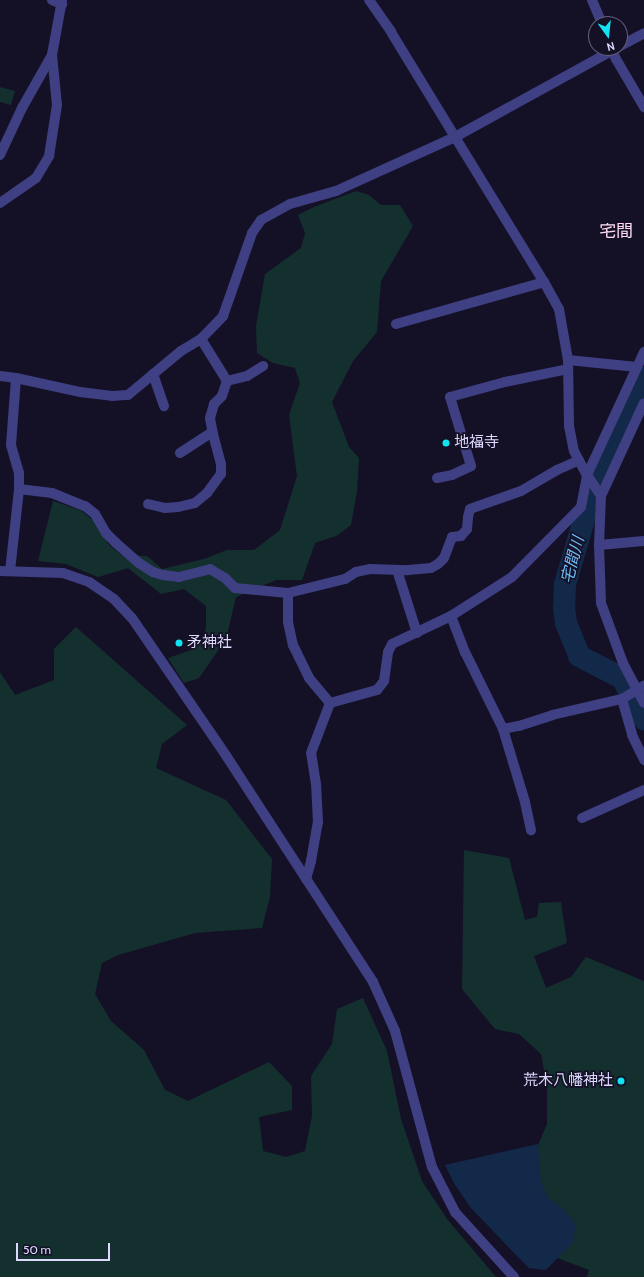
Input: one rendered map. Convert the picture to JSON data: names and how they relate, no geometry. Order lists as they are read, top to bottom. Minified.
{"districts":["宅間"],"water":["宅間川"],"places":["地福寺","矛神社","荒木八幡神社"],"scale_bar":"50 m","north":"bottom"}
